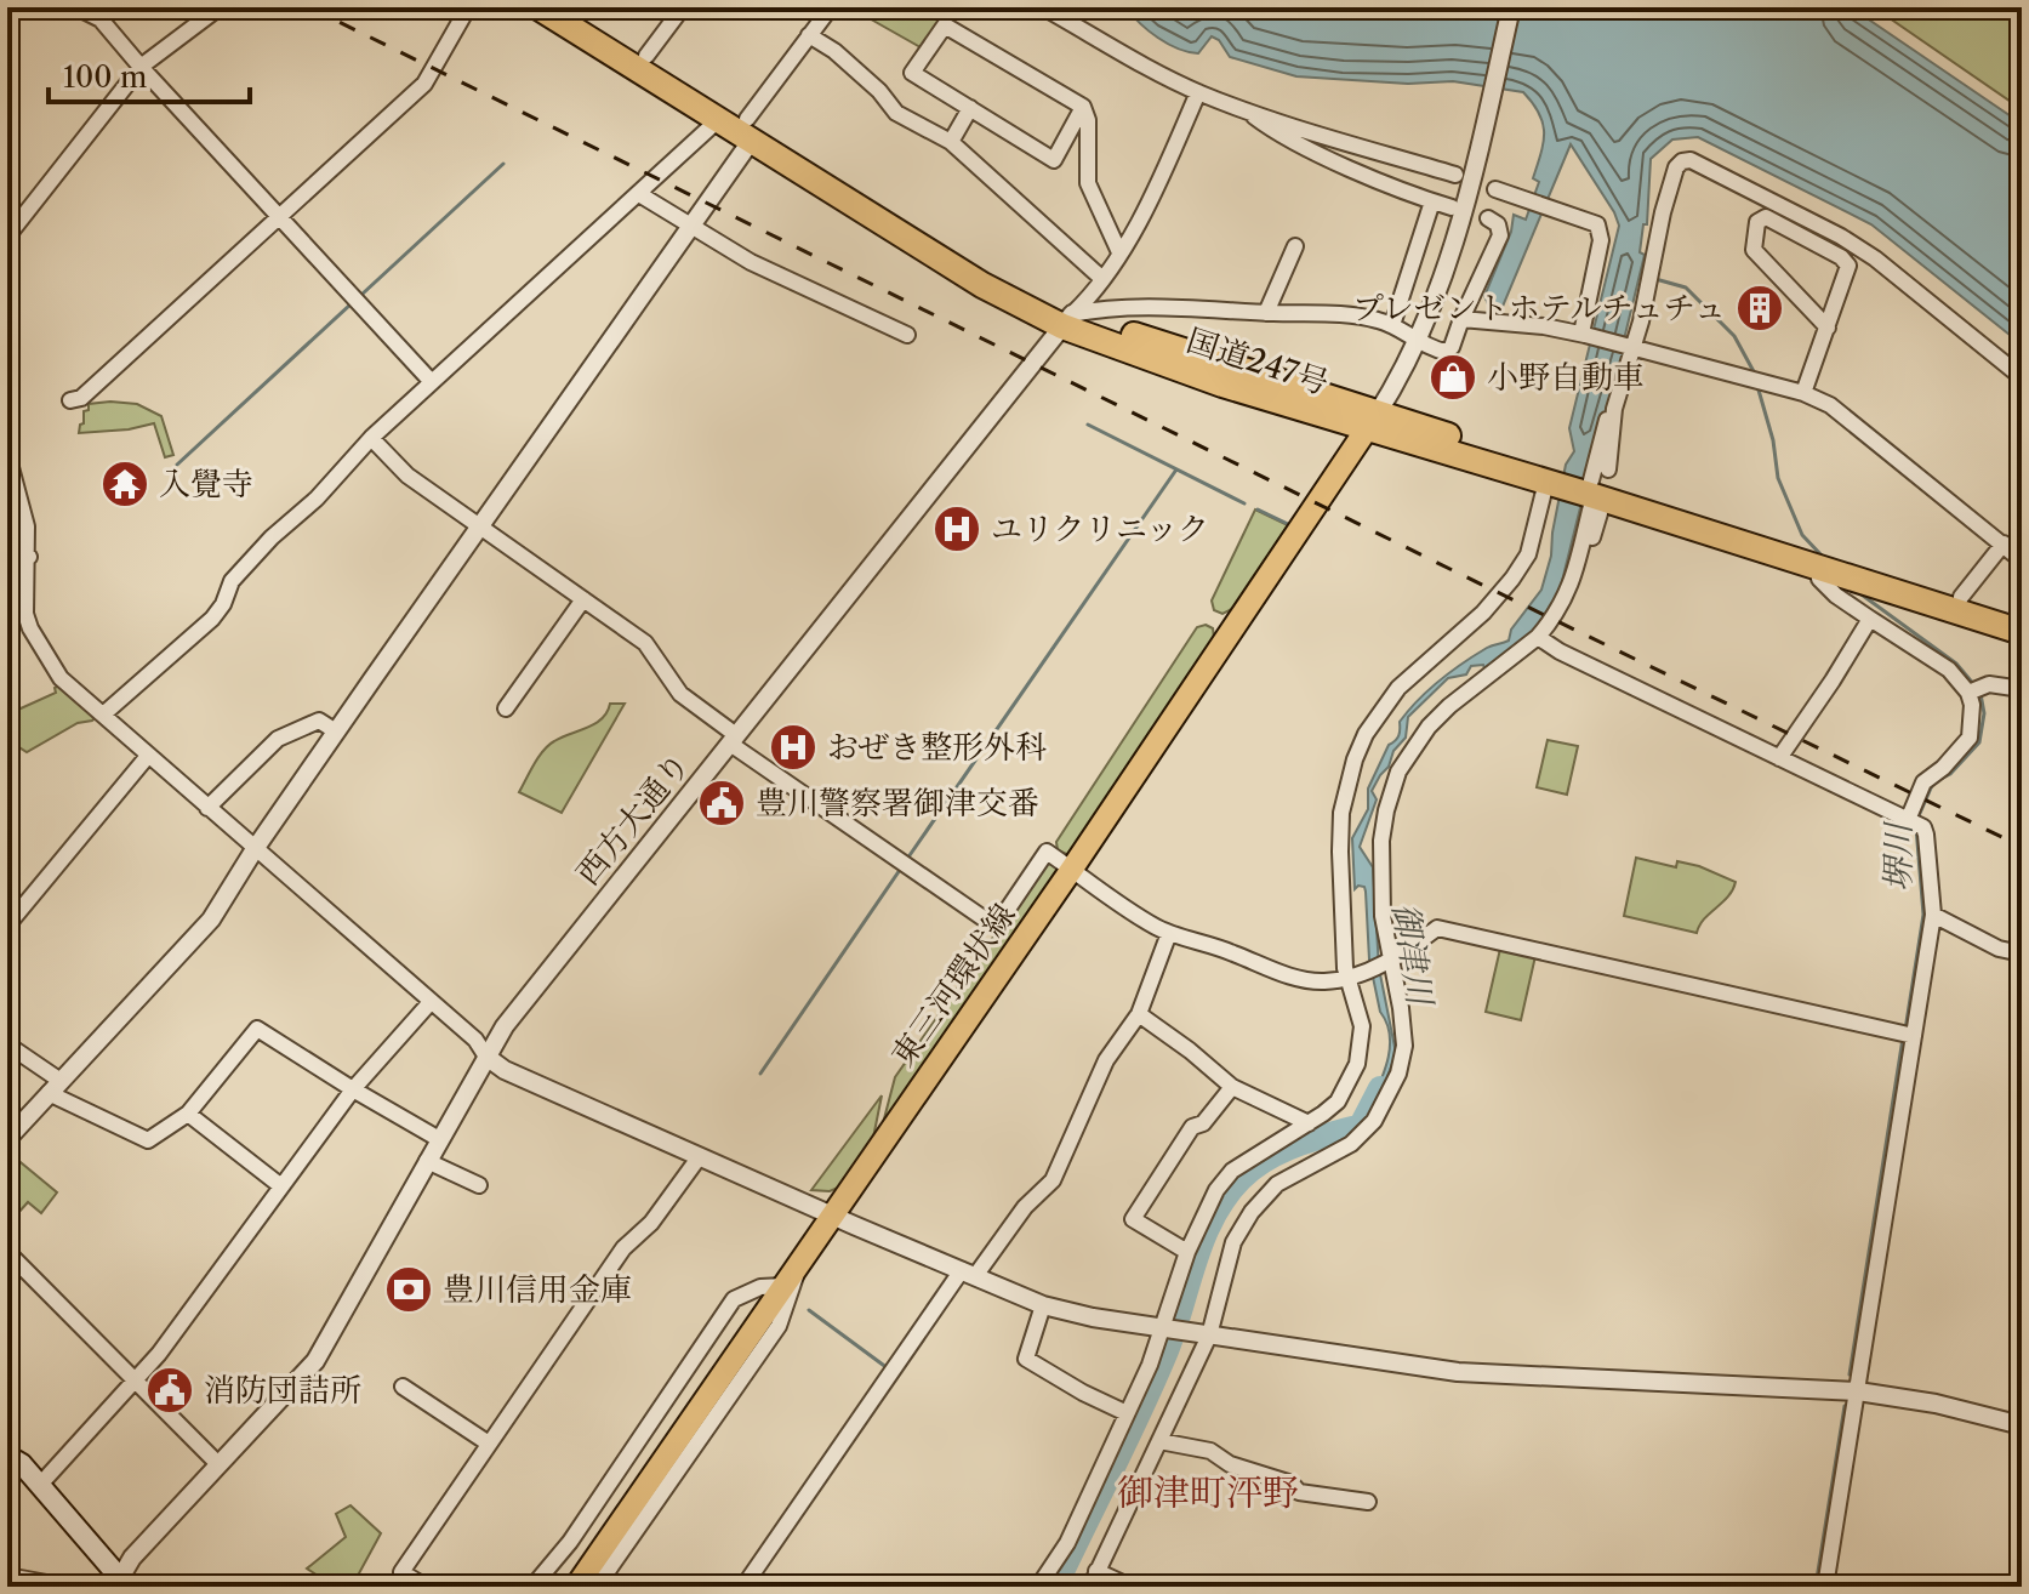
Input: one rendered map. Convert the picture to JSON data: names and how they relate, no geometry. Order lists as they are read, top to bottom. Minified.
{"streets":{"highway":["国道247号"],"main road":["東三河環状線"],"street":["西方大通り"]},"crossings":[["国道247号","西方大通り"],["国道247号","東三河環状線"]],"districts":["御津町泙野"],"water":["堺川","御津川"],"places":{"building":["プレゼントホテルチュチュ"],"shop":["小野自動車"],"temple":["入覺寺"],"hospital":["ユリクリニック","おぜき整形外科"],"public building":["豊川警察署御津交番","消防団詰所"],"bank":["豊川信用金庫"]},"scale_bar":"100 m"}
